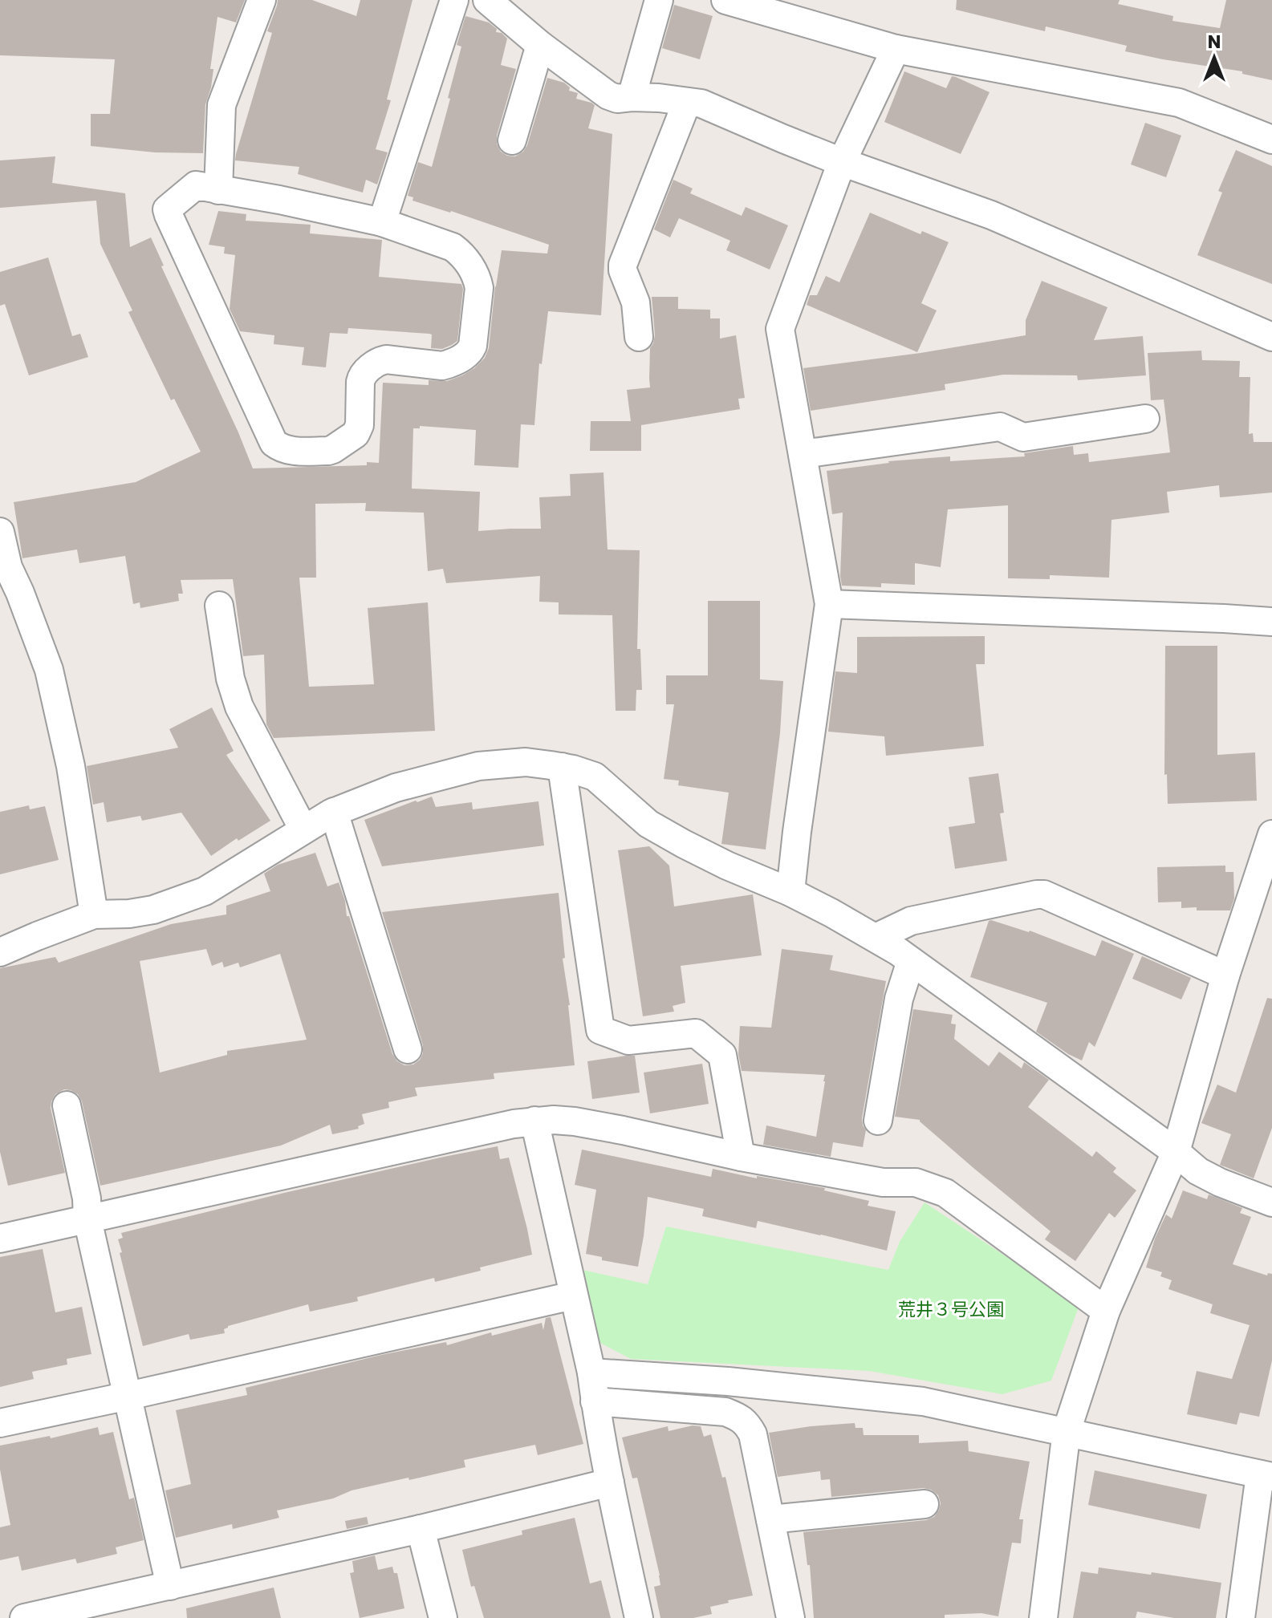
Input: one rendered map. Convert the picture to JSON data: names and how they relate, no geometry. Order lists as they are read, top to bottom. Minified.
{"parks":["荒井３号公園"],"north":"top"}
